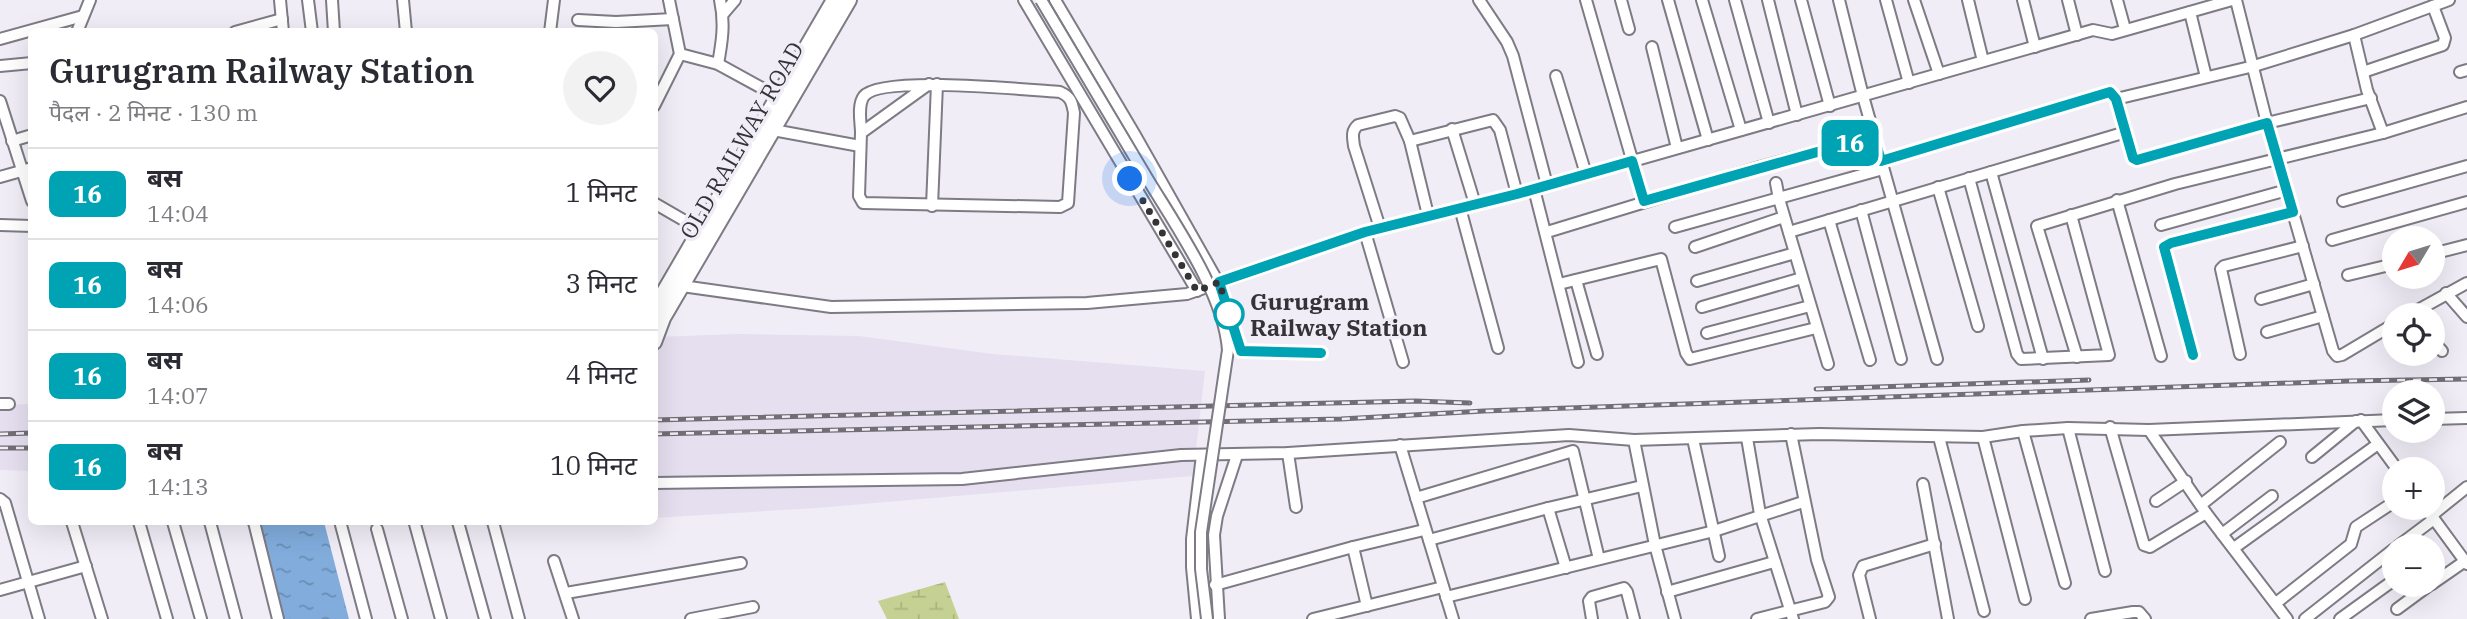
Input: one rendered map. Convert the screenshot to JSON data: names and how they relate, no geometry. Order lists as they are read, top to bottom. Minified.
{"streets":{"main road":["OLD RAILWAY ROAD"]},"places":["Gurugram Railway Station"],"lines":["bus line 16"],"north":"bottom left","page":{"on_map":"16","heading":["Gurugram Railway Station","पैदल · 2 मिनट · 130 m"],"list":[{"mark":"16","name":"बस","note":"14:04","value":"1 मिनट"},{"mark":"16","name":"बस","note":"14:06","value":"3 मिनट"},{"mark":"16","name":"बस","note":"14:07","value":"4 मिनट"},{"mark":"16","name":"बस","note":"14:13","value":"10 मिनट"}],"map_buttons":["+","−"]}}
